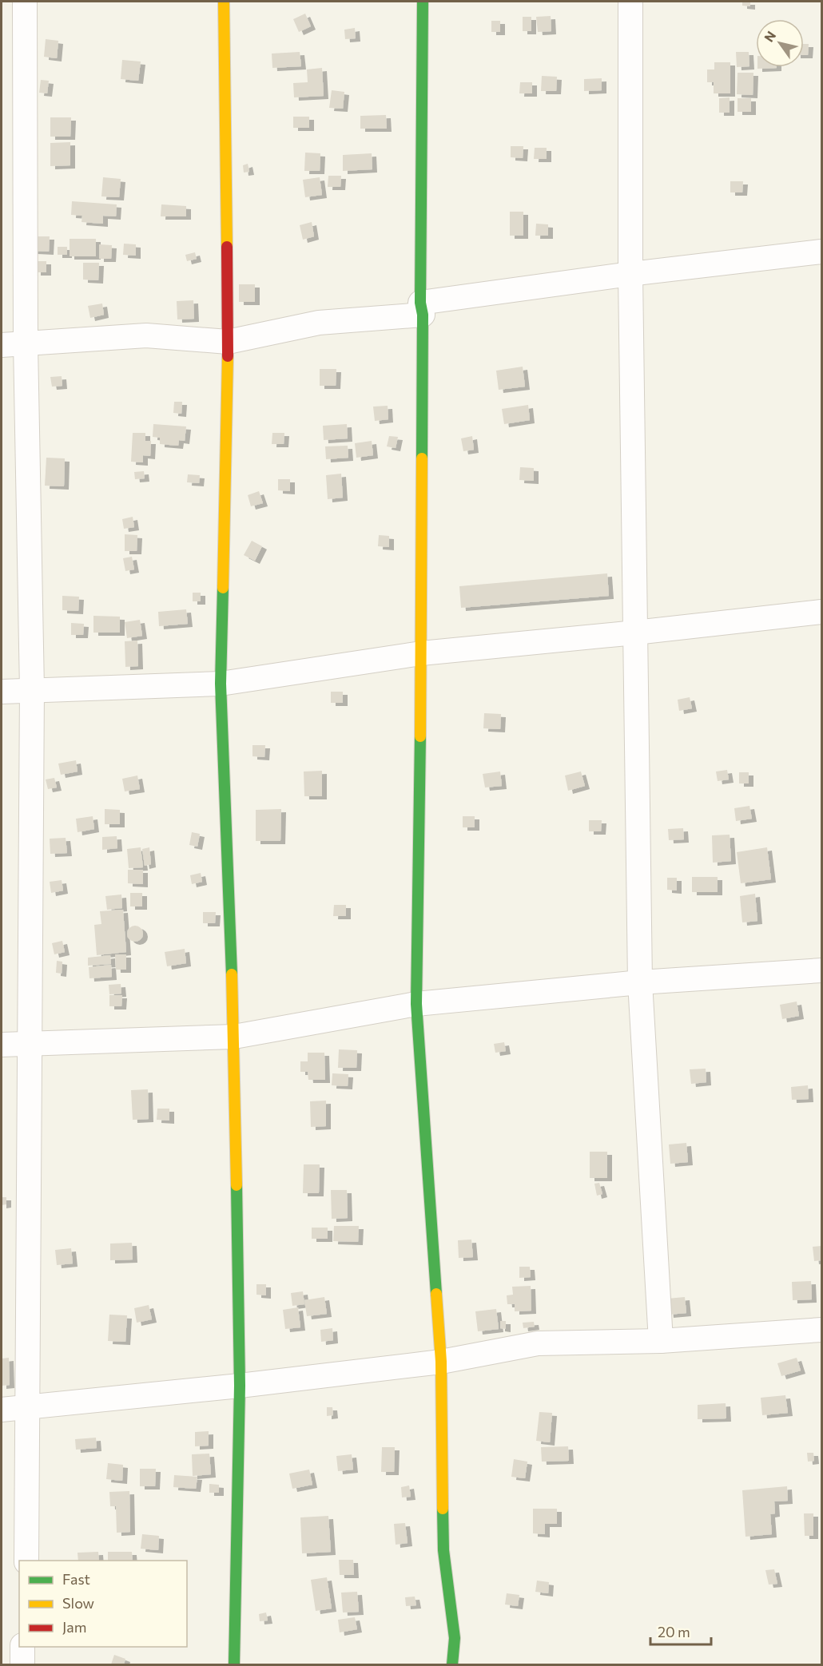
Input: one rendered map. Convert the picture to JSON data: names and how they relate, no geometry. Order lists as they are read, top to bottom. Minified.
{"legend":["Fast","Slow","Jam"],"scale_bar":"20 m","north":"top left"}
